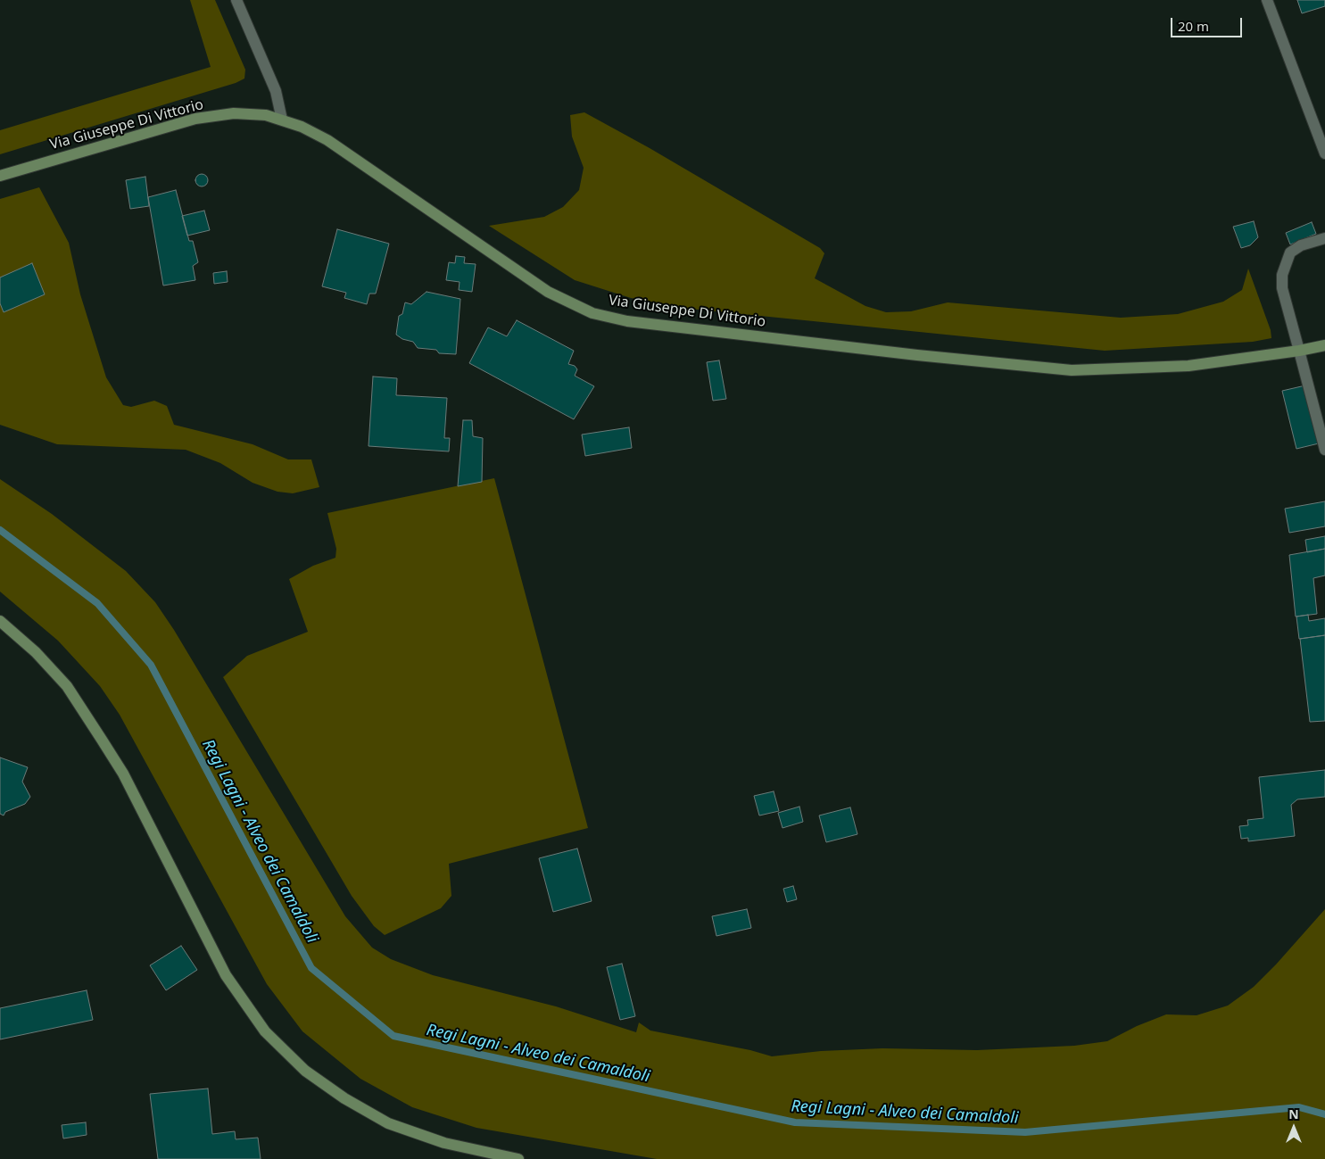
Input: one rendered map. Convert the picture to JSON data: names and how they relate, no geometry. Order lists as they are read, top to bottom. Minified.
{"streets":{"street":["Via Giuseppe Di Vittorio"]},"water":["Regi Lagni - Alveo dei Camaldoli"],"scale_bar":"20 m","north":"top"}
